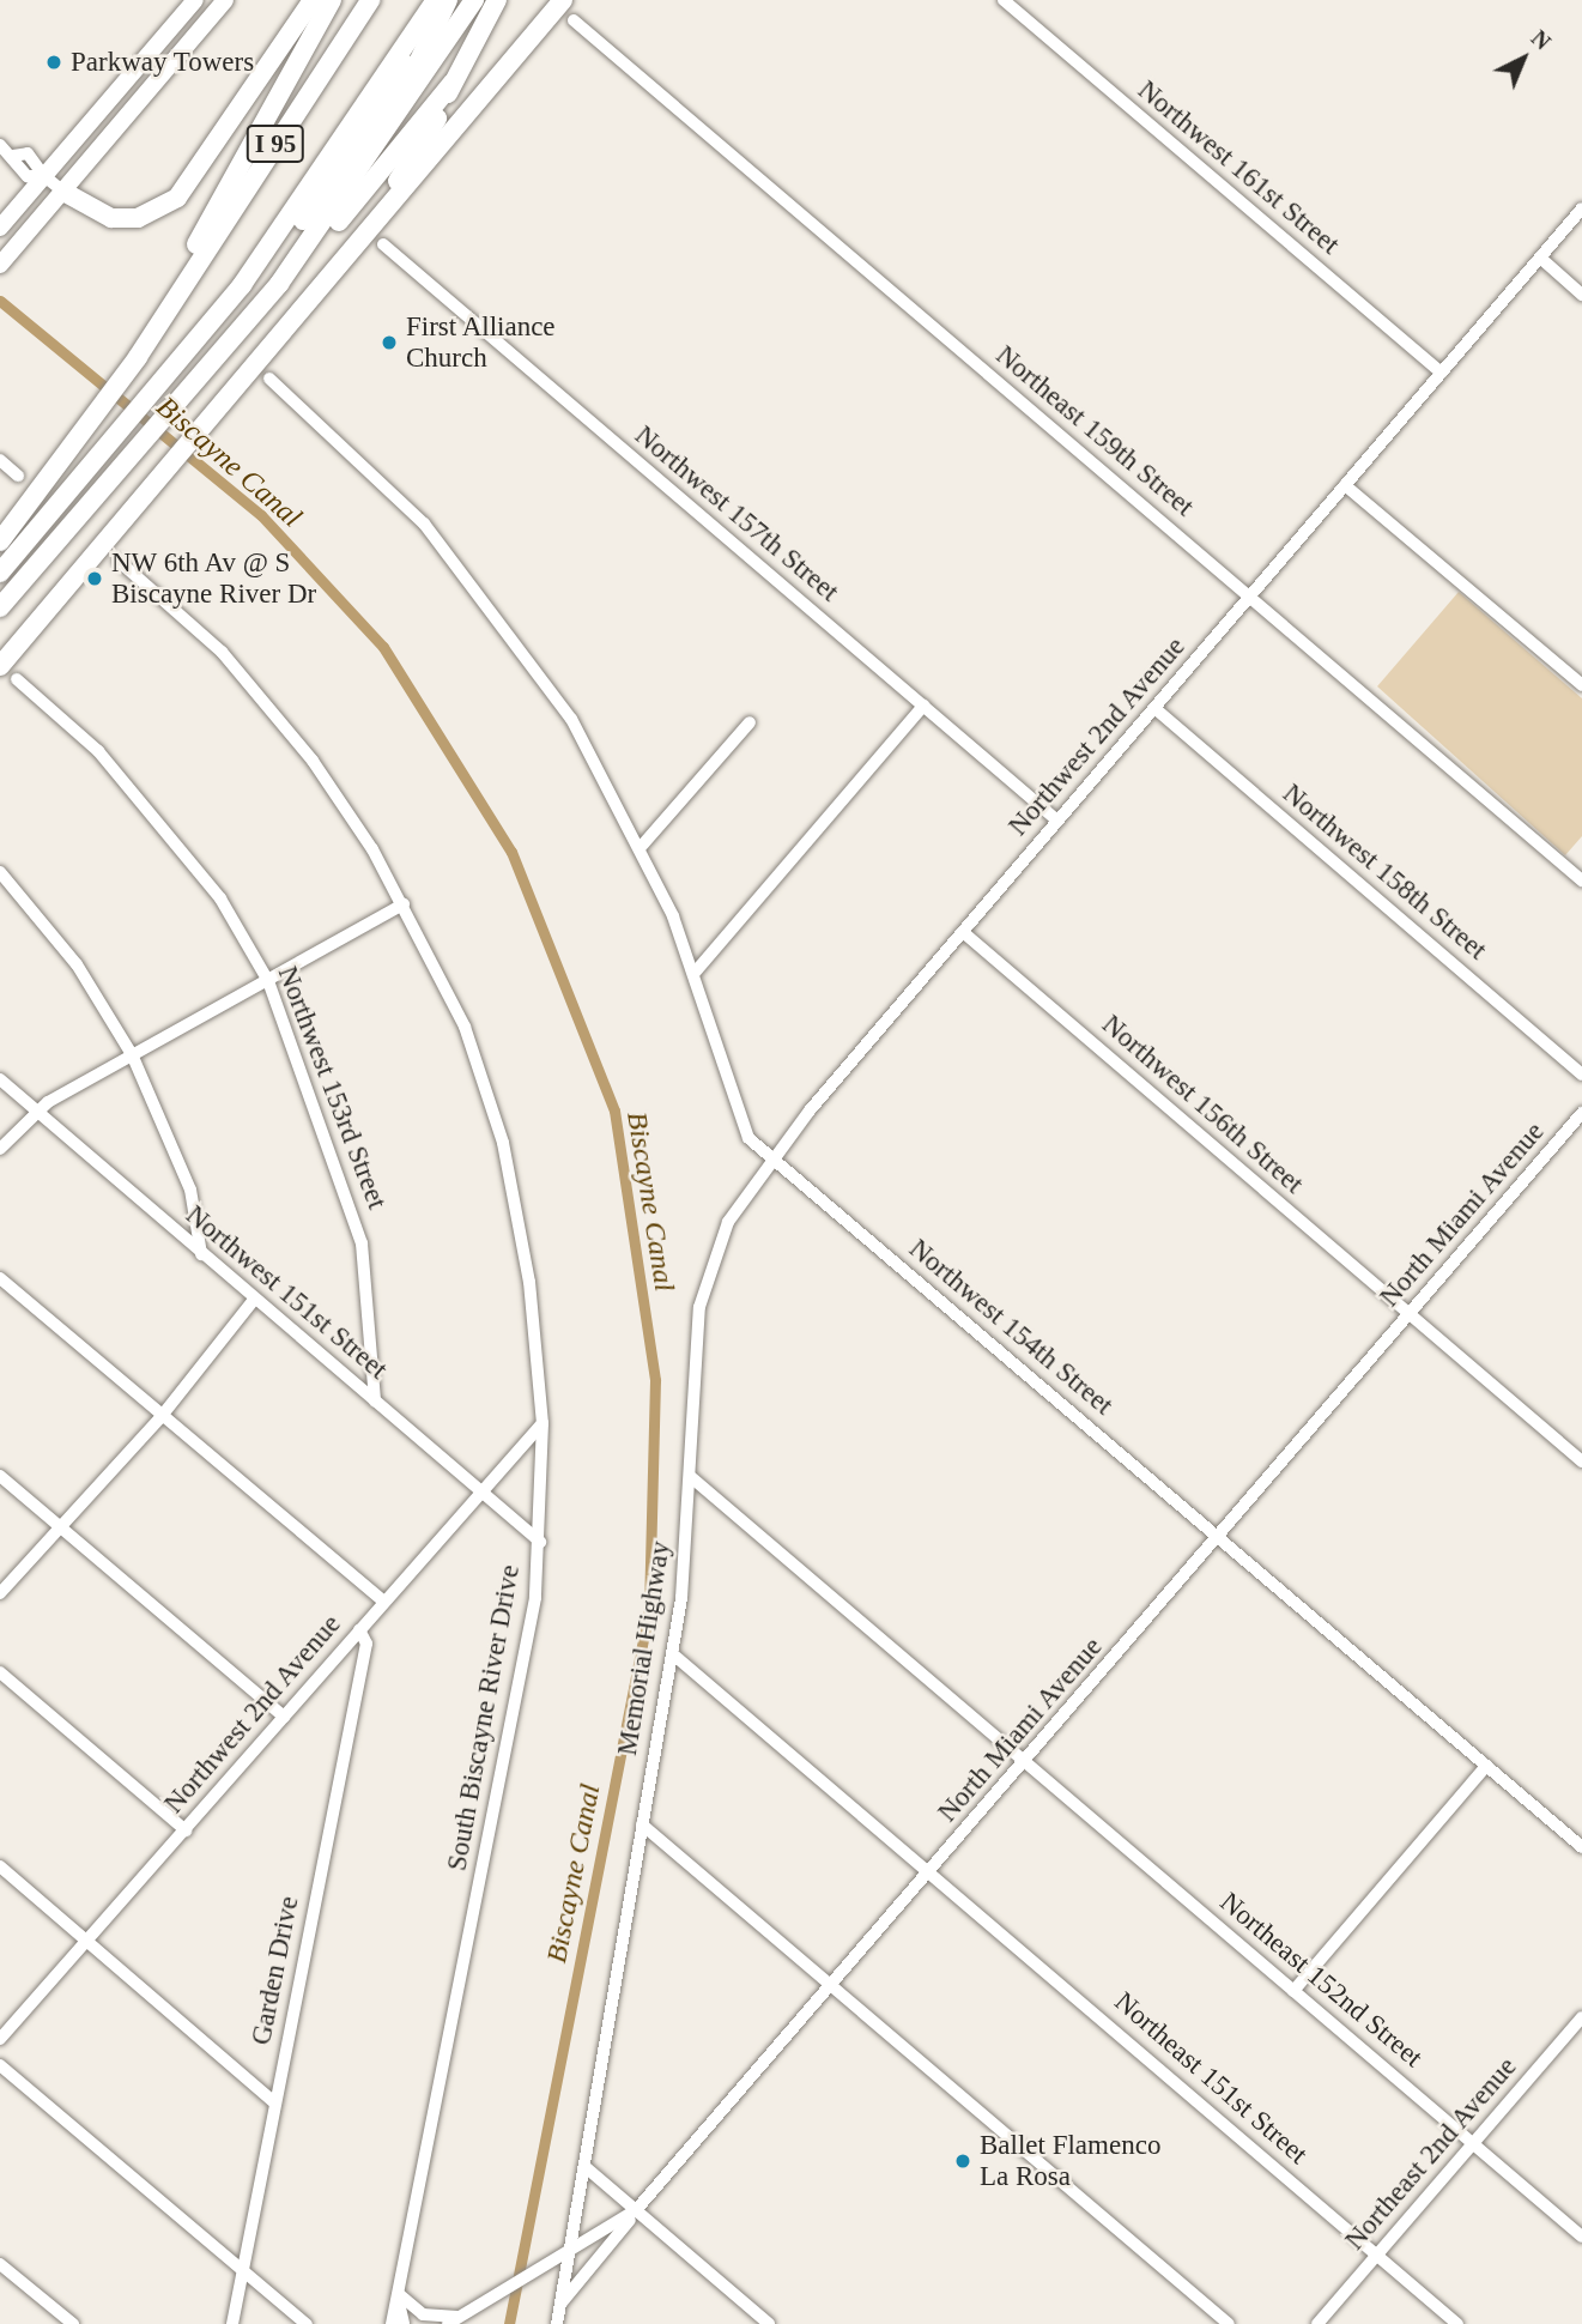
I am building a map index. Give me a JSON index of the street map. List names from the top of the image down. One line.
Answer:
{"streets":{"highway":["I 95"],"street":["Northwest 161st Street","Northeast 159th Street","Northwest 157th Street","Northwest 2nd Avenue","Northwest 158th Street","Northwest 153rd Street","Northwest 156th Street","North Miami Avenue","Northwest 151st Street","Northwest 154th Street","Memorial Highway","South Biscayne River Drive","Garden Drive","Northeast 152nd Street","Northeast 151st Street","Northeast 2nd Avenue"]},"crossings":[["Northwest 161st Street","Northwest 2nd Avenue"],["Northeast 159th Street","Northwest 2nd Avenue"],["Northwest 157th Street","Northwest 2nd Avenue"],["Northwest 2nd Avenue","Northwest 158th Street"],["Northwest 2nd Avenue","Northwest 156th Street"],["Northwest 2nd Avenue","Northwest 151st Street"],["Northwest 2nd Avenue","Northwest 154th Street"],["Northwest 2nd Avenue","Memorial Highway"],["Northwest 2nd Avenue","South Biscayne River Drive"],["Northwest 2nd Avenue","Garden Drive"],["Northwest 153rd Street","Northwest 151st Street"],["Northwest 156th Street","North Miami Avenue"],["North Miami Avenue","Northwest 154th Street"],["North Miami Avenue","Memorial Highway"],["North Miami Avenue","Northeast 152nd Street"],["North Miami Avenue","Northeast 151st Street"],["Northwest 151st Street","South Biscayne River Drive"],["Memorial Highway","Northeast 152nd Street"],["Northeast 152nd Street","Northeast 2nd Avenue"],["Northeast 151st Street","Northeast 2nd Avenue"]],"water":["Biscayne Canal"],"places":["Parkway Towers","First Alliance Church","NW 6th Av @ S Biscayne River Dr","Ballet Flamenco La Rosa"],"north":"top right"}
